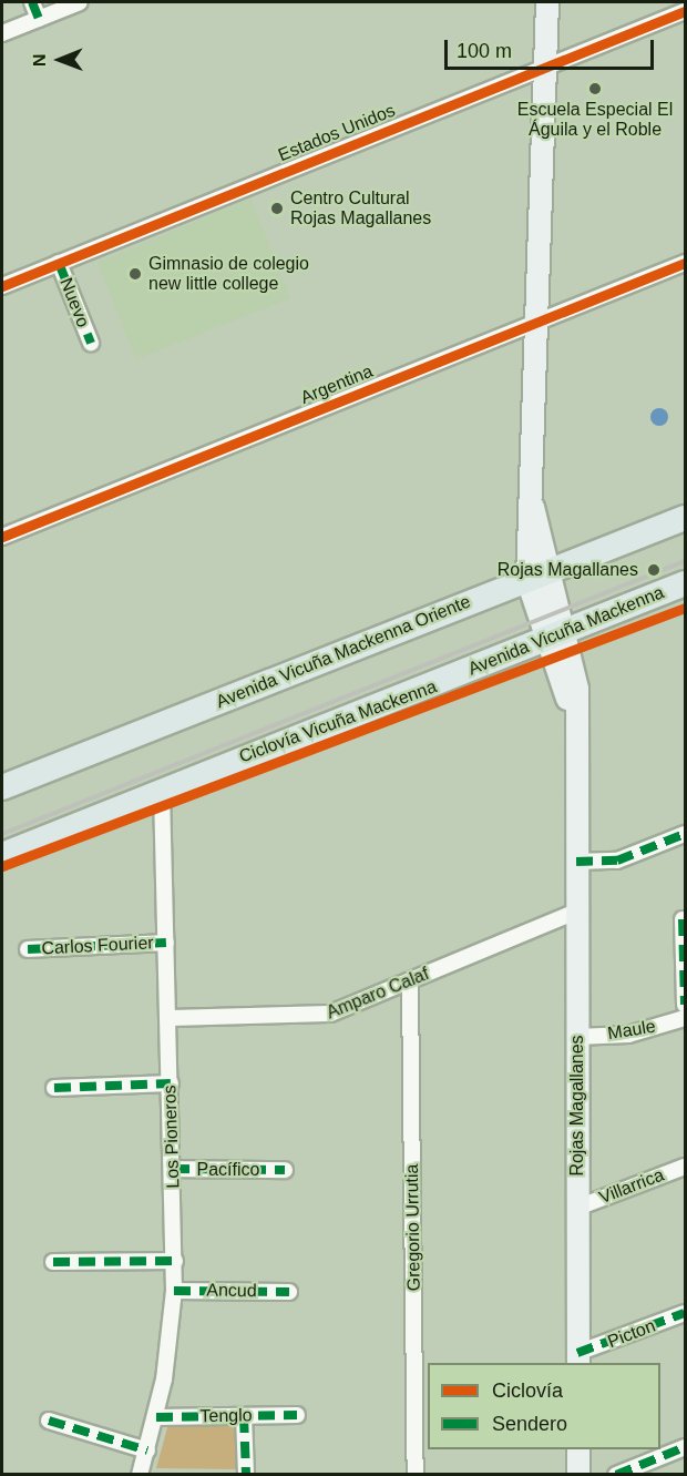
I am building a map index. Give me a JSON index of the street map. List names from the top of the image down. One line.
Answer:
{"streets":{"main road":["Avenida Vicuña Mackenna","Avenida Vicuña Mackenna Oriente","Rojas Magallanes"],"street":["Estados Unidos","Nuevo","Argentina","Carlos Fourier","Amparo Calaf","Maule","Los Pioneros","Pacífico","Villarrica","Gregorio Urrutia","Ancud","Picton","Tenglo"],"cycle path":["Ciclovía Vicuña Mackenna"]},"crossings":[["Estados Unidos","Nuevo"],["Estados Unidos","Rojas Magallanes"],["Argentina","Rojas Magallanes"],["Avenida Vicuña Mackenna","Rojas Magallanes"],["Avenida Vicuña Mackenna","Los Pioneros"],["Avenida Vicuña Mackenna Oriente","Rojas Magallanes"],["Carlos Fourier","Los Pioneros"],["Amparo Calaf","Rojas Magallanes"],["Amparo Calaf","Los Pioneros"],["Amparo Calaf","Gregorio Urrutia"],["Maule","Rojas Magallanes"],["Rojas Magallanes","Villarrica"],["Rojas Magallanes","Picton"],["Los Pioneros","Pacífico"],["Los Pioneros","Ancud"],["Los Pioneros","Tenglo"]],"places":["Escuela Especial El Águila y el Roble","Centro Cultural Rojas Magallanes","Gimnasio de colegio new little college","Rojas Magallanes"],"legend":["Ciclovía","Sendero"],"scale_bar":"100 m","north":"left"}
